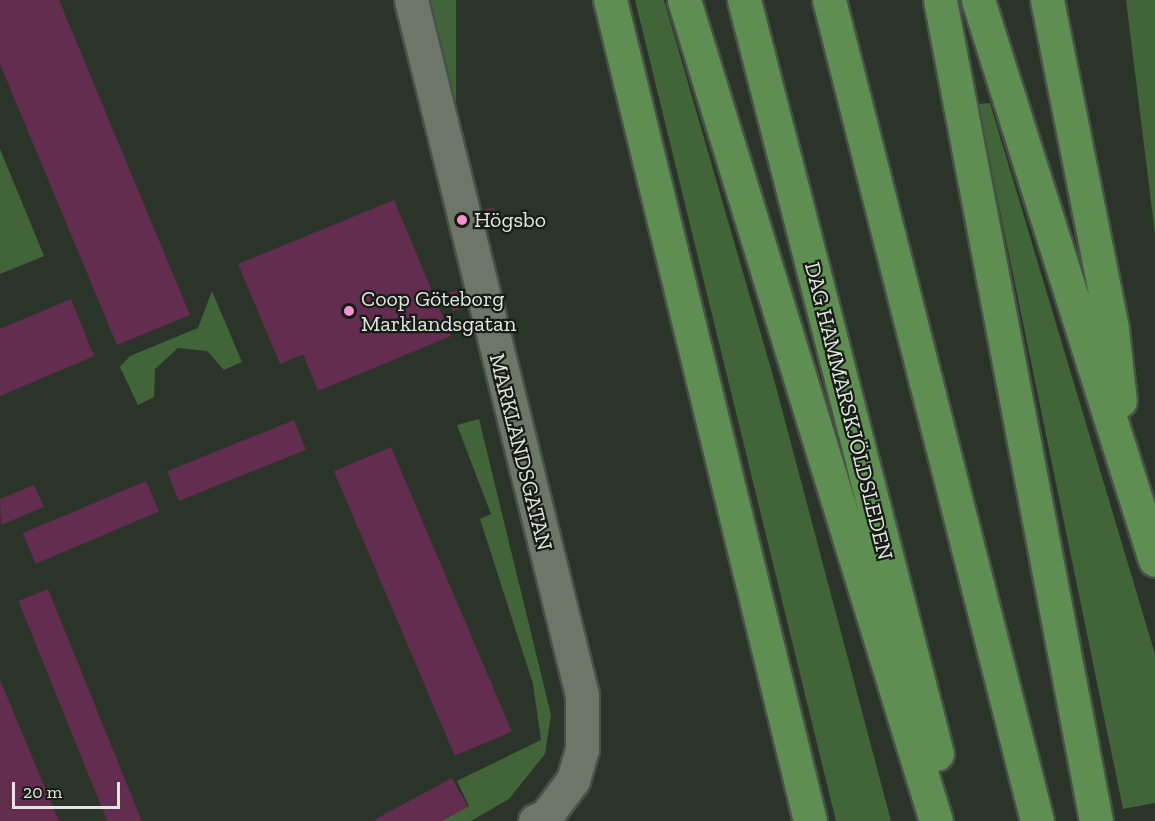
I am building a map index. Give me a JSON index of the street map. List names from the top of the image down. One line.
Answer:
{"streets":{"main road":["DAG HAMMARSKJÖLDSLEDEN"],"street":["MARKLANDSGATAN"]},"places":["Högsbo","Coop Göteborg Marklandsgatan"],"scale_bar":"20 m"}
